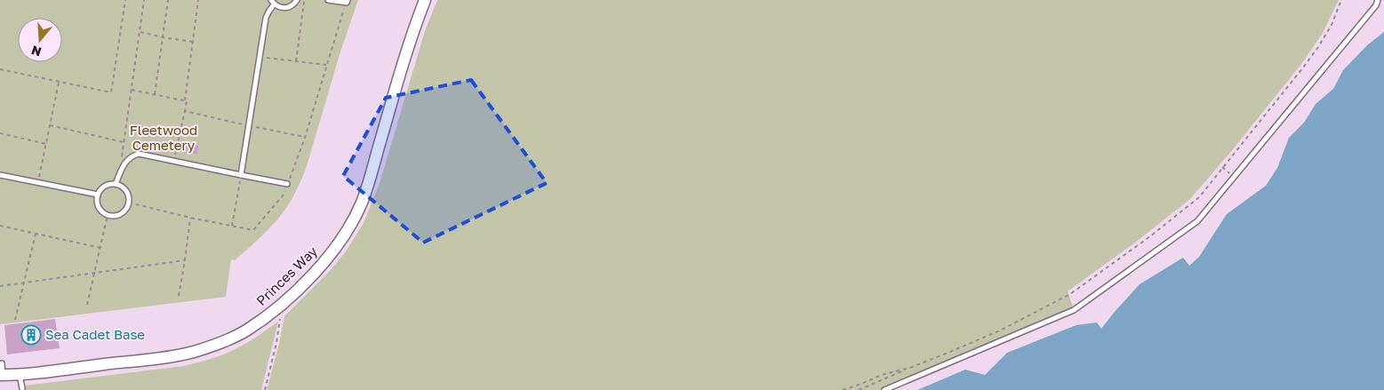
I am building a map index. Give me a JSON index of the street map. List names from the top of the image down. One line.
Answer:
{"streets":{"street":["Princes Way"]},"parks":["Fleetwood Cemetery"],"places":{"building":["Sea Cadet Base"]},"north":"bottom"}
